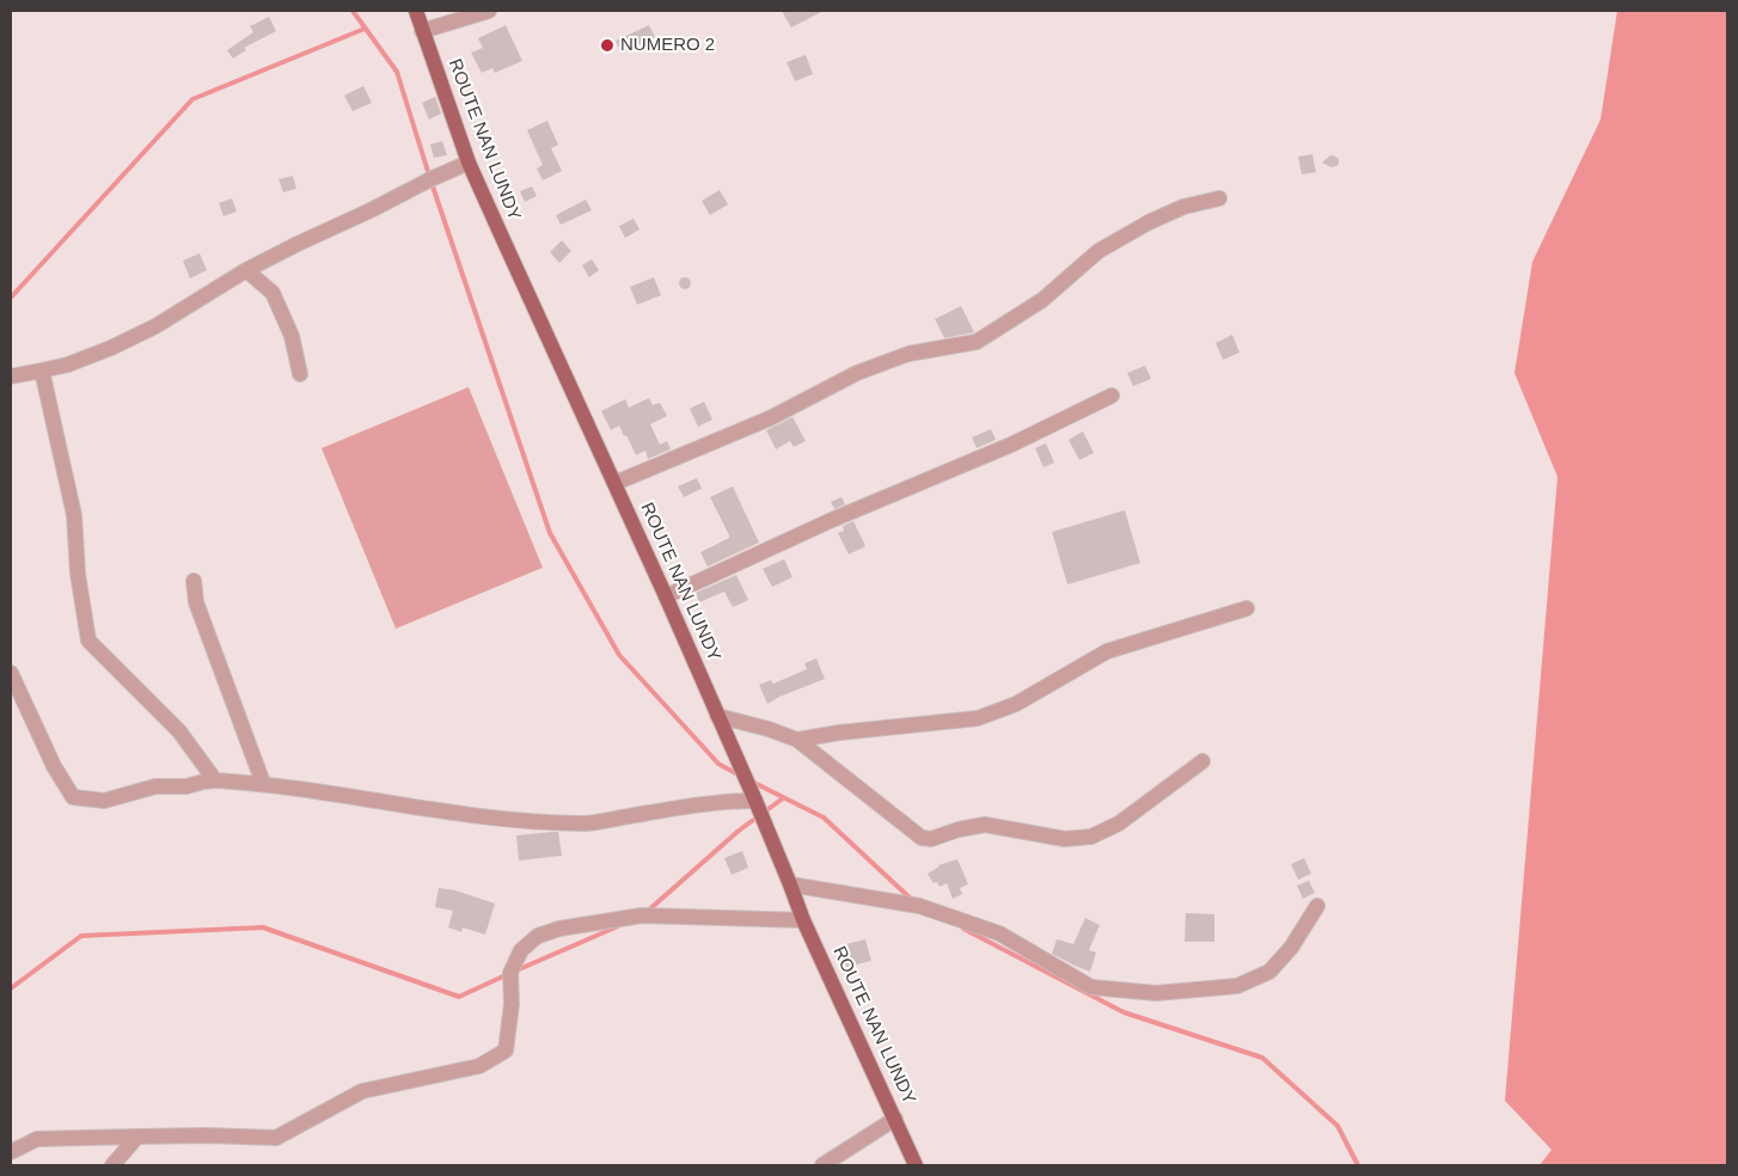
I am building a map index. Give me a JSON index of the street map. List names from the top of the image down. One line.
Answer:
{"streets":{"main road":["ROUTE NAN LUNDY"]},"places":["NUMERO 2"]}
